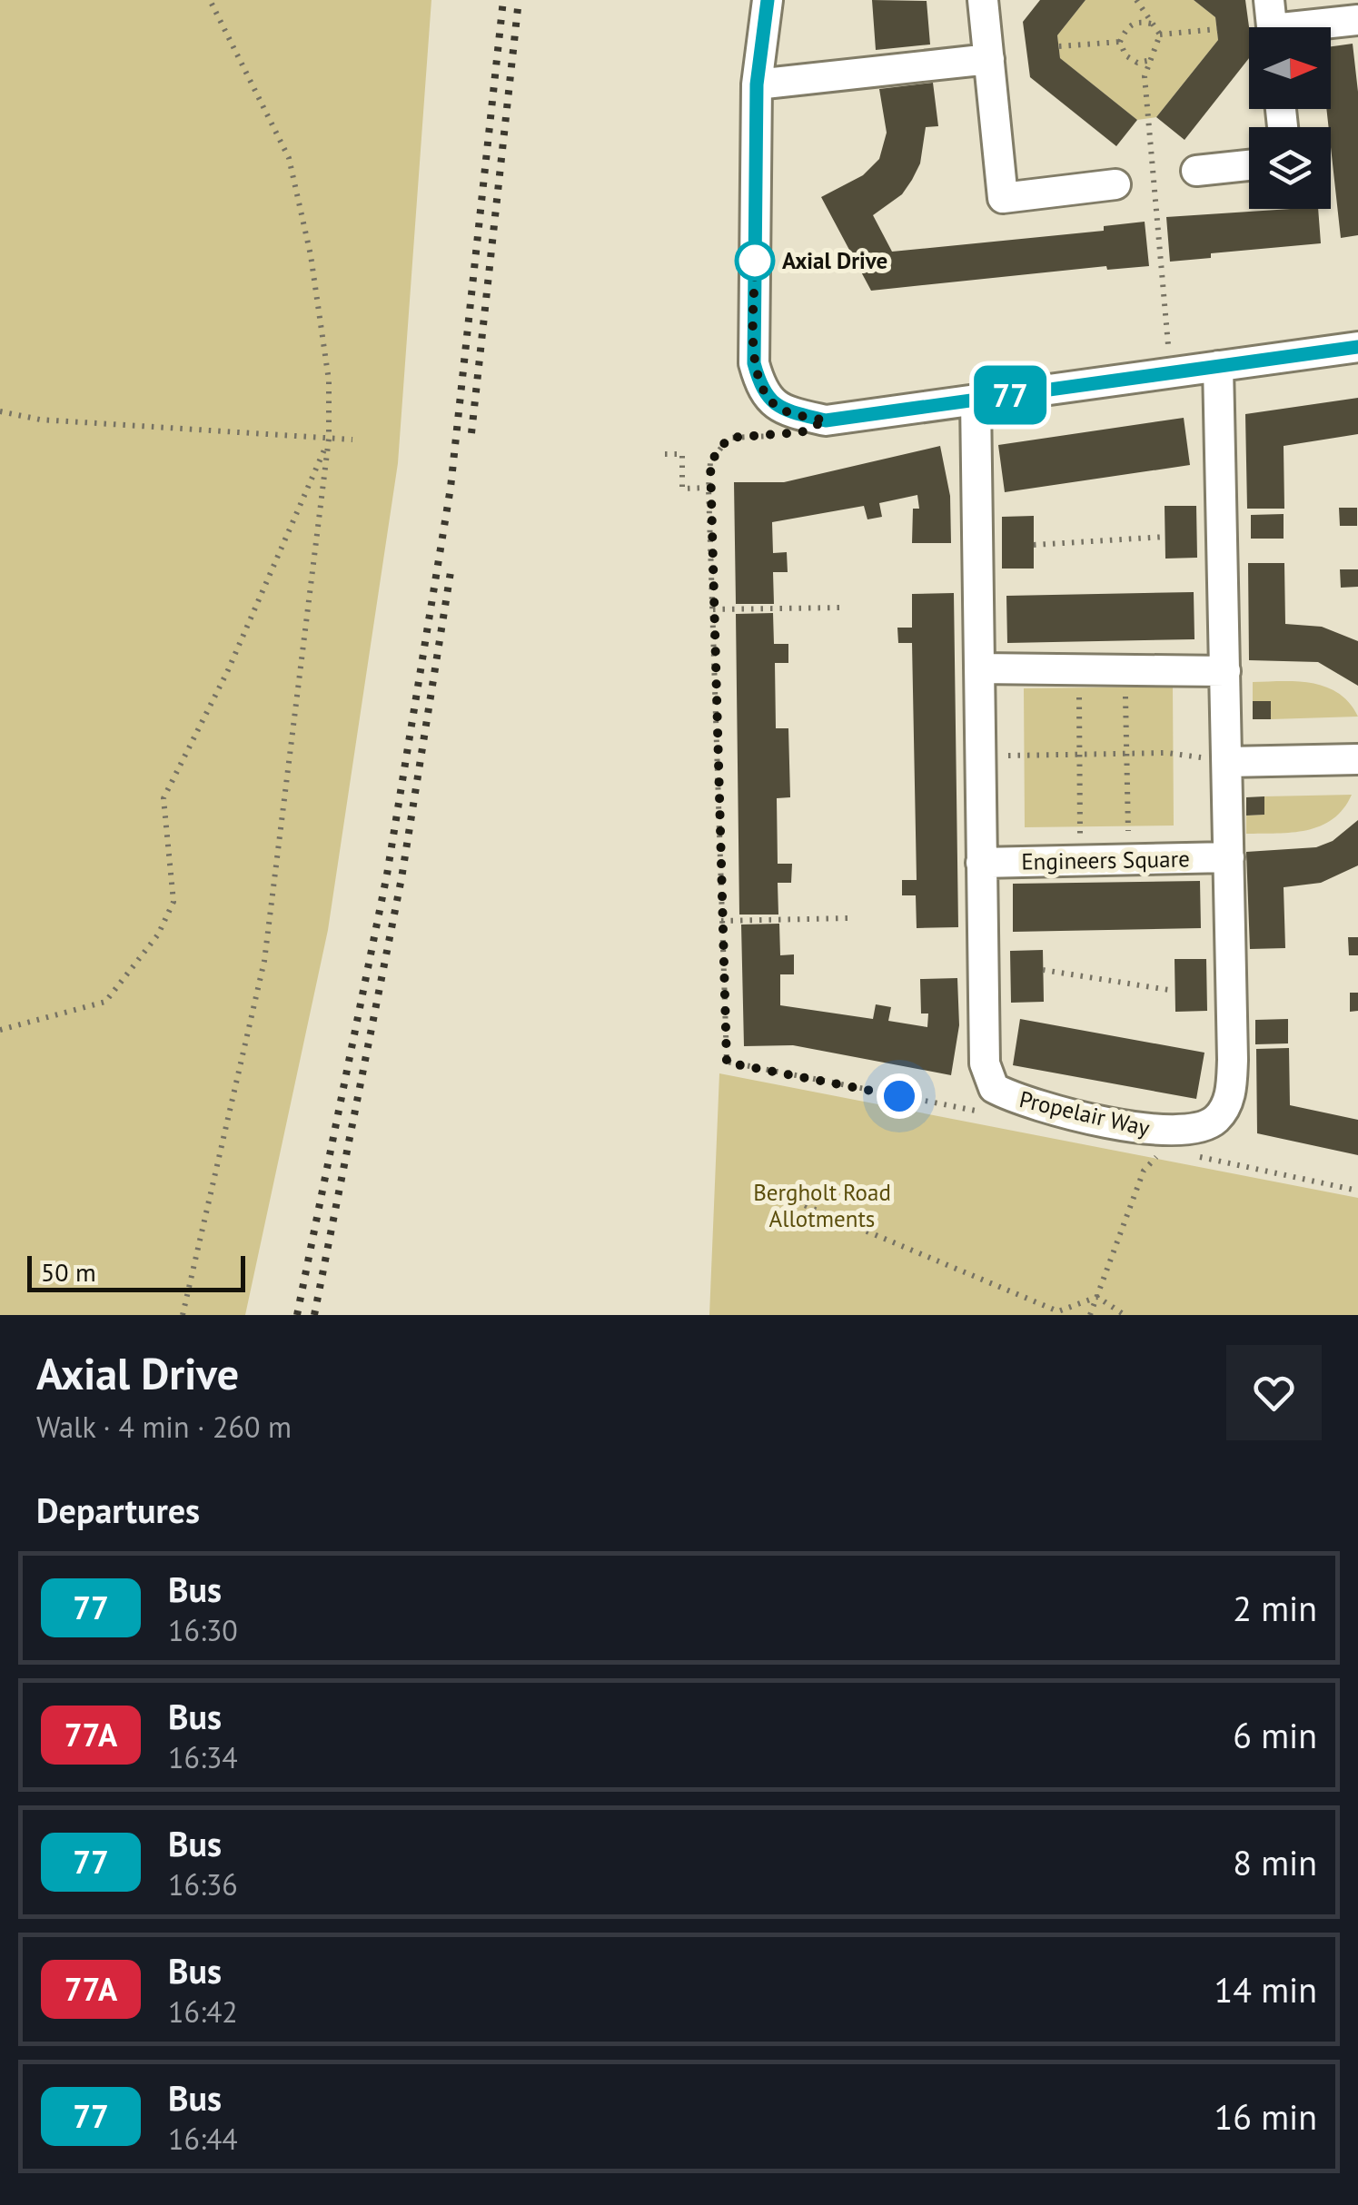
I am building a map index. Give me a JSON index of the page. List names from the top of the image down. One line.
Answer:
{"streets":{"street":["Engineers Square","Propelair Way"]},"crossings":[["Engineers Square","Propelair Way"]],"parks":["Bergholt Road Allotments"],"places":["Axial Drive"],"lines":["bus line 77"],"scale_bar":"50 m","north":"right","page":{"on_map":"77","scale":"50 m","heading":[["Axial Drive","Walk · 4 min · 260 m"],"Departures"],"list":[{"mark":"77","name":"Bus","note":"16:30","value":"2 min"},{"mark":"77A","name":"Bus","note":"16:34","value":"6 min"},{"mark":"77","name":"Bus","note":"16:36","value":"8 min"},{"mark":"77A","name":"Bus","note":"16:42","value":"14 min"},{"mark":"77","name":"Bus","note":"16:44","value":"16 min"}]}}
